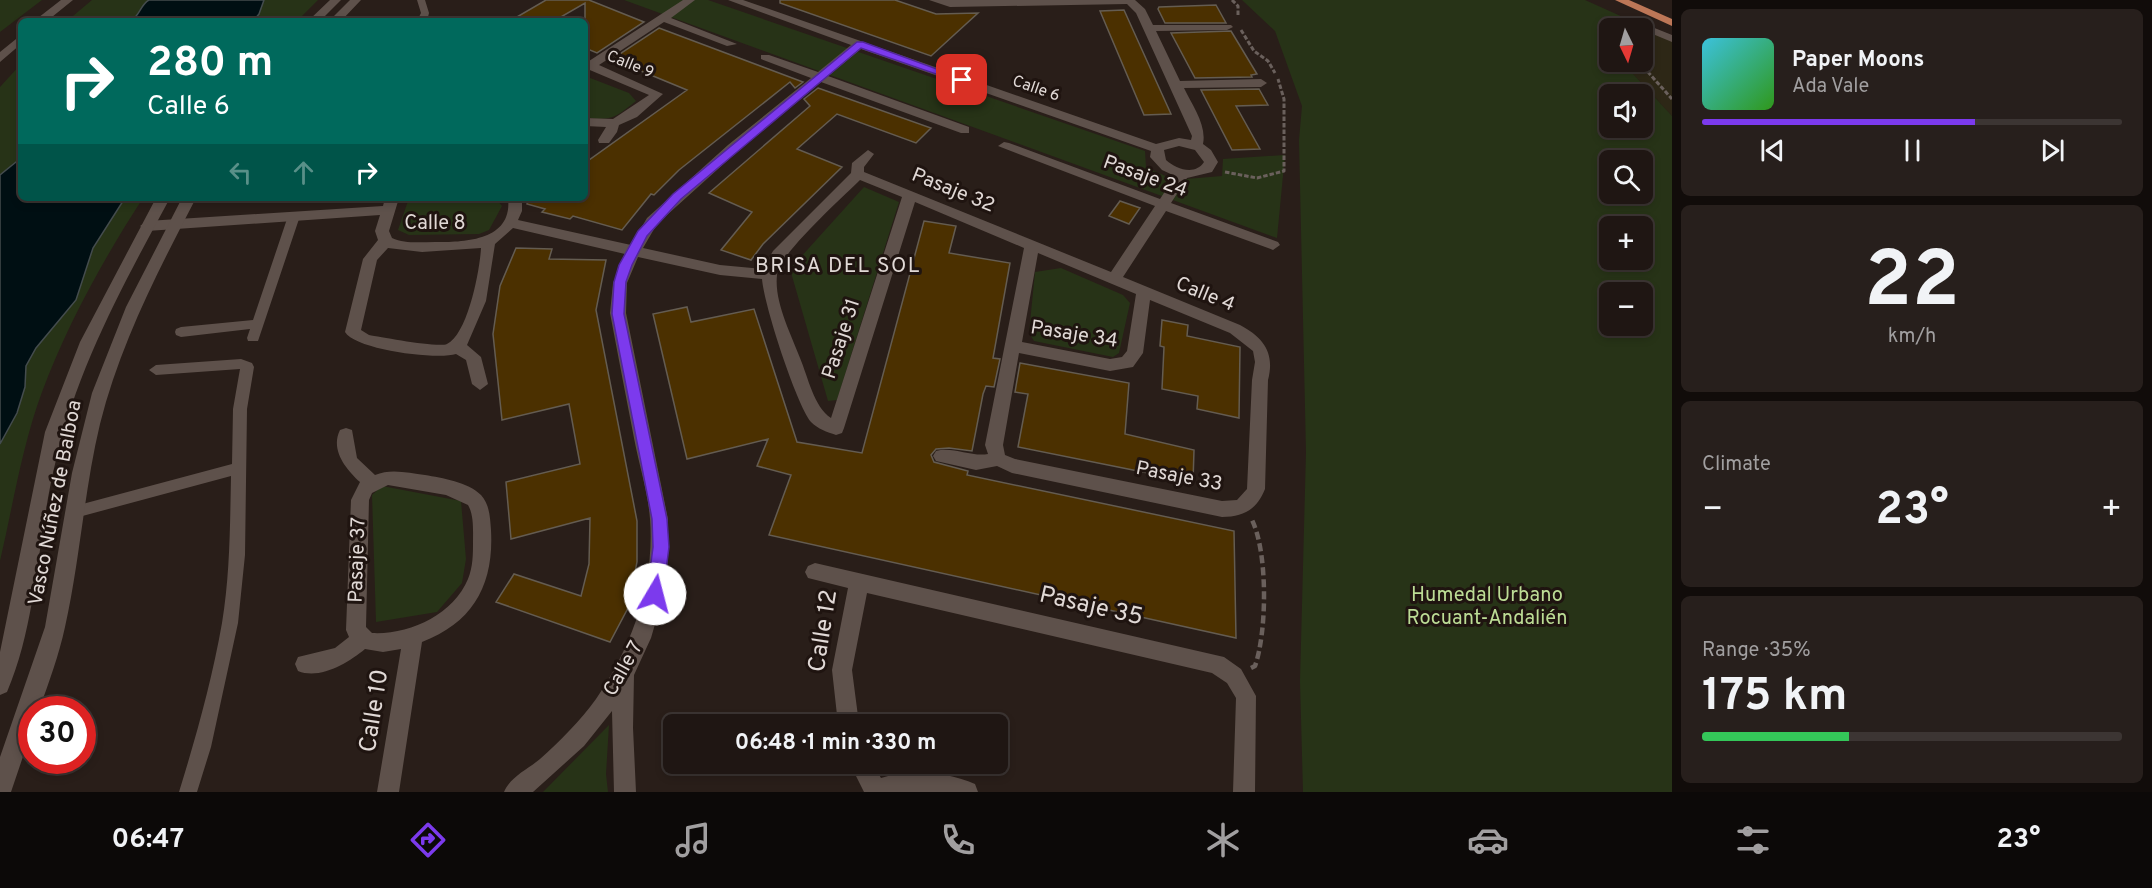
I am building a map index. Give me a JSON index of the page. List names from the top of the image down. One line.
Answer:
{"streets":{"street":["Calle 9","Calle 6","Pasaje 24","Pasaje 32","Calle 8","Calle 4","Pasaje 34","Pasaje 31","Pasaje 33","Vasco Núñez de Balboa","Pasaje 37","Pasaje 35","Calle 12","Calle 7","Calle 10"]},"crossings":[["Calle 6","Calle 7"],["Pasaje 32","Calle 4"],["Pasaje 32","Pasaje 31"],["Calle 8","Vasco Núñez de Balboa"],["Calle 4","Pasaje 34"],["Calle 4","Pasaje 33"],["Pasaje 37","Calle 10"],["Pasaje 35","Calle 12"]],"districts":["BRISA DEL SOL"],"parks":["Humedal Urbano Rocuant-Andalién"],"north":"bottom","page":{"map_buttons":["+","−"],"turn":["280 m","Calle 6"],"song":["Paper Moons","Ada Vale"],"tile":[["22","km/h"],"Climate",["Range · 35%","175 km"]],"heat":["−","23°","+"],"limit":"30","trip":"06:48 · 1 min · 330 m","tabs":["06:47","23°"]}}
